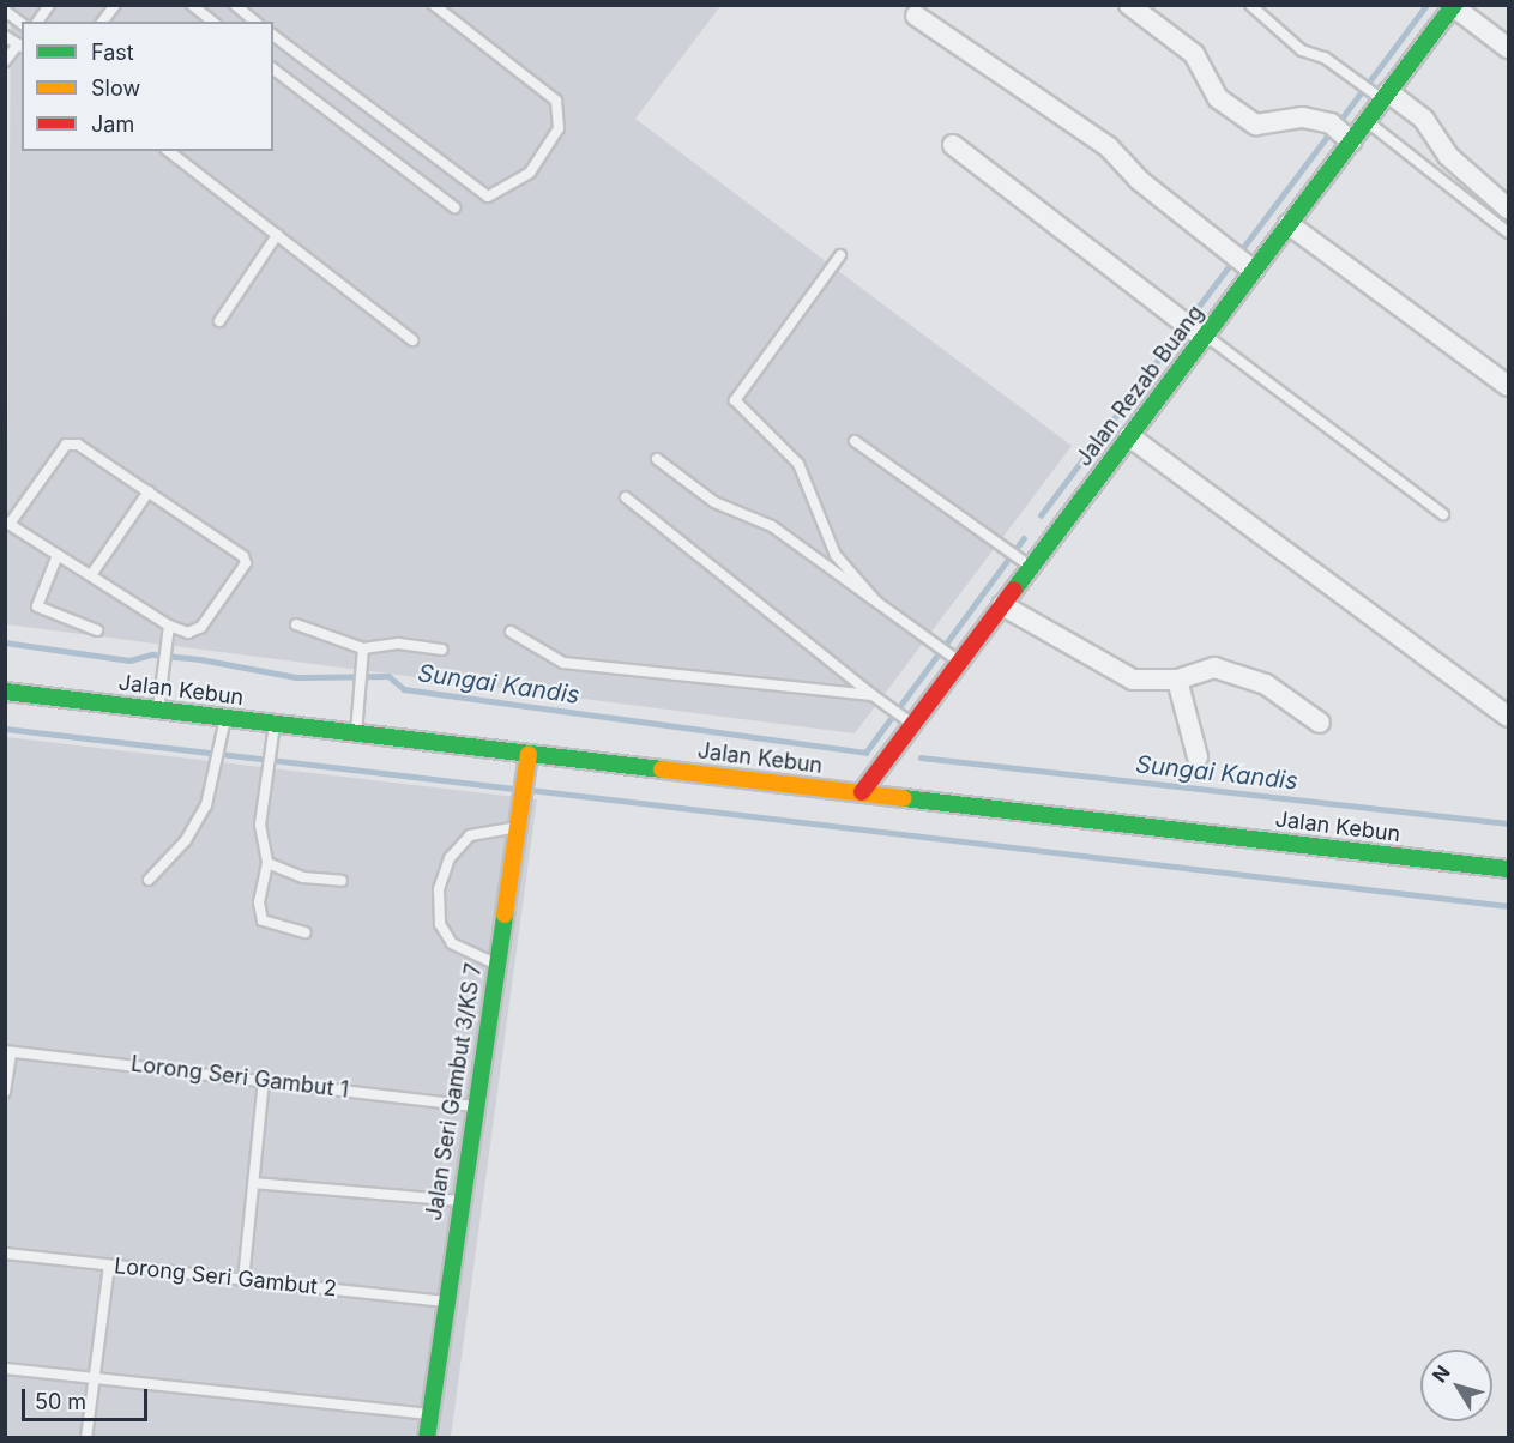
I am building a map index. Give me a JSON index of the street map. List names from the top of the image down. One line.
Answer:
{"streets":{"street":["Jalan Rezab Buang","Jalan Kebun","Jalan Seri Gambut 3/KS 7"],"lane":["Lorong Seri Gambut 1","Lorong Seri Gambut 2"]},"crossings":[["Jalan Rezab Buang","Jalan Kebun"],["Jalan Kebun","Jalan Seri Gambut 3/KS 7"],["Lorong Seri Gambut 1","Jalan Seri Gambut 3/KS 7"],["Jalan Seri Gambut 3/KS 7","Lorong Seri Gambut 2"]],"water":["Sungai Kandis"],"legend":["Fast","Slow","Jam"],"scale_bar":"50 m","north":"top left"}
